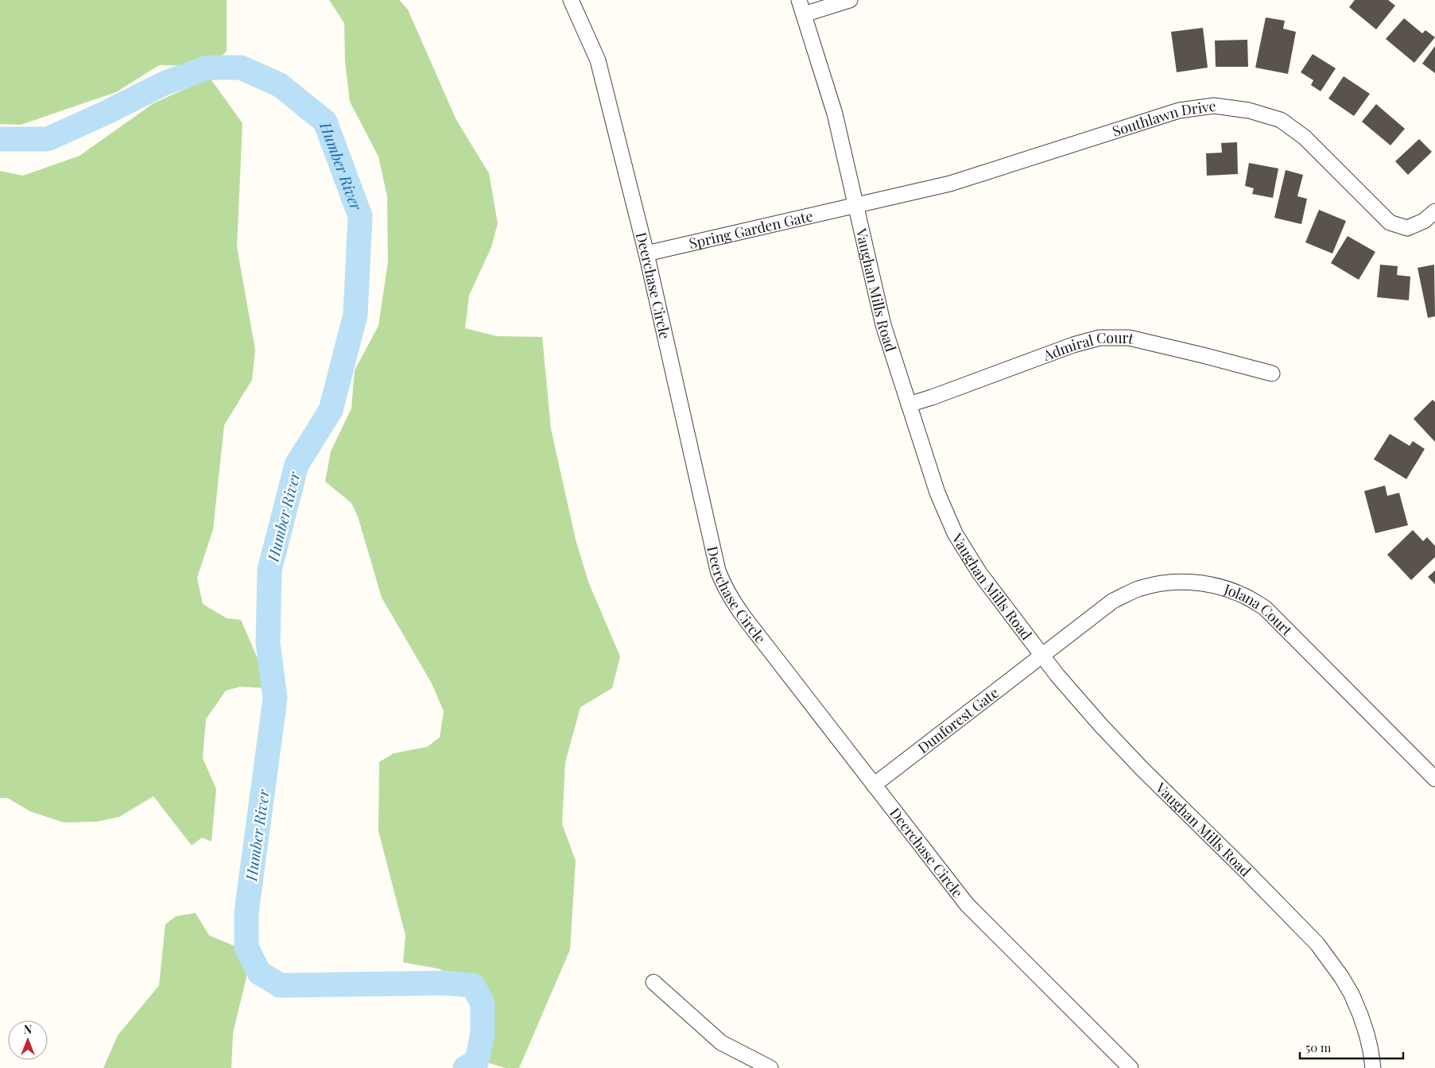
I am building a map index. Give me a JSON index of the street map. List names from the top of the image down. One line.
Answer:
{"streets":{"street":["Southlawn Drive","Spring Garden Gate","Deerchase Circle","Vaughan Mills Road","Admiral Court","Jolana Court","Dunforest Gate"]},"crossings":[["Southlawn Drive","Spring Garden Gate"],["Southlawn Drive","Vaughan Mills Road"],["Spring Garden Gate","Deerchase Circle"],["Spring Garden Gate","Vaughan Mills Road"],["Deerchase Circle","Dunforest Gate"],["Vaughan Mills Road","Admiral Court"],["Vaughan Mills Road","Jolana Court"],["Vaughan Mills Road","Dunforest Gate"],["Jolana Court","Dunforest Gate"]],"water":["Humber River"],"scale_bar":"50 m","north":"top"}
